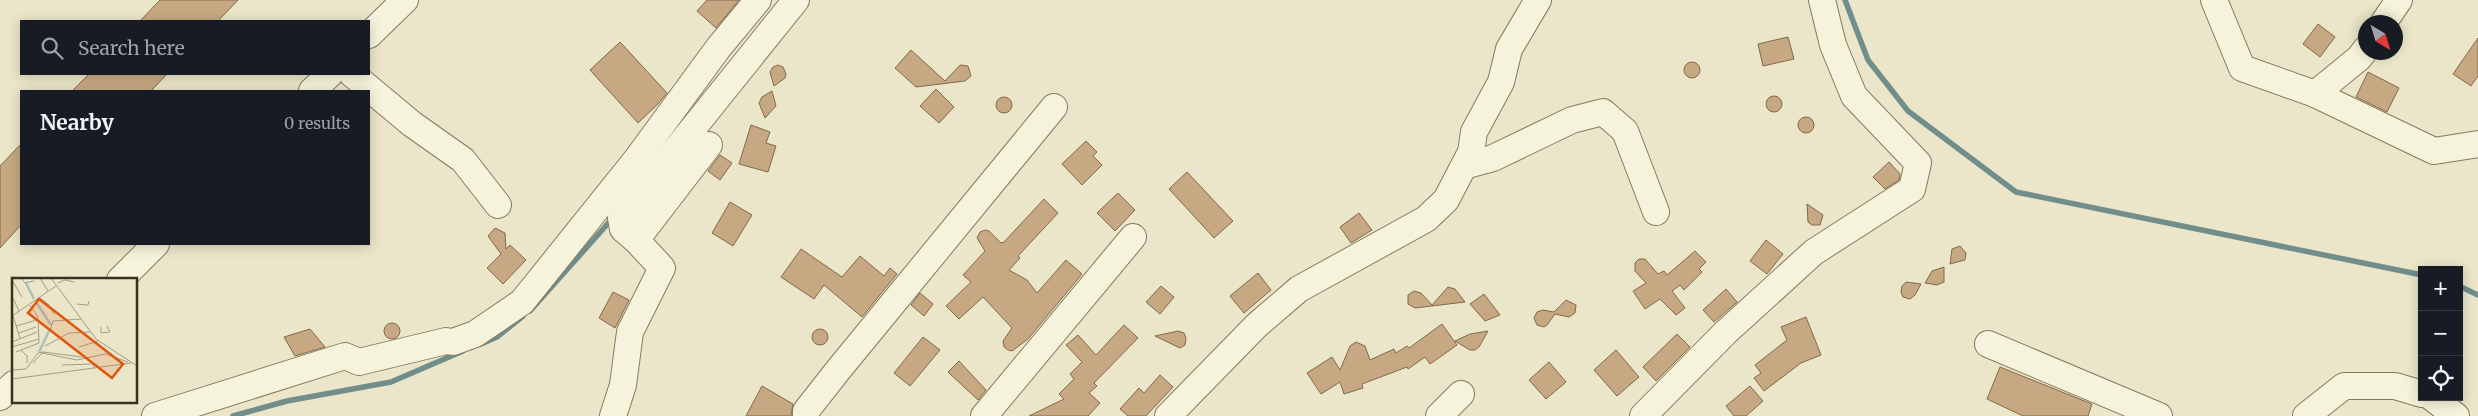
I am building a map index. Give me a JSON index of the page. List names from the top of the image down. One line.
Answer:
{"north":"bottom right","page":{"search":"Search here","heading":["Nearby","0 results"],"map_buttons":["+","−"]}}
